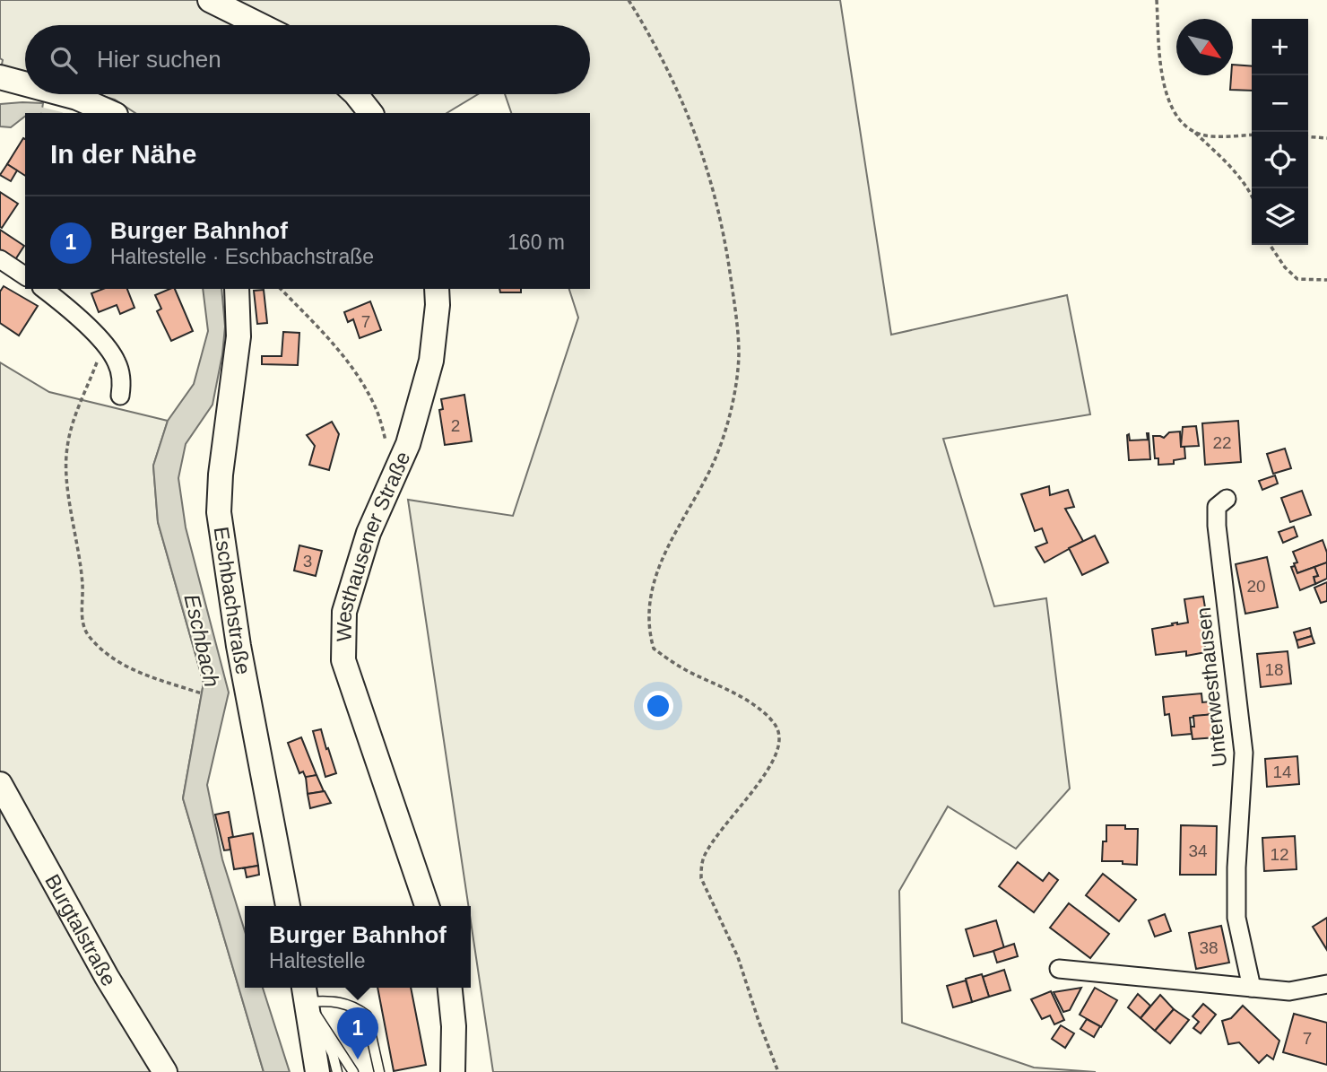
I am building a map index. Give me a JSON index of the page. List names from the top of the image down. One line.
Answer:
{"streets":{"main road":["Westhausener Straße","Eschbachstraße","Burgtalstraße"],"street":["Unterwesthausen"]},"water":["Eschbach"],"house_numbers":["7","2","22","3","20","18","14","34","12","38","7"],"north":"bottom right","page":{"map_buttons":["+","−"],"search":"Hier suchen","heading":"In der Nähe","list":[{"mark":"1","name":"Burger Bahnhof","note":"Haltestelle · Eschbachstraße","value":"160 m"}],"popup":["Burger Bahnhof","Haltestelle"],"pins":"1"}}
